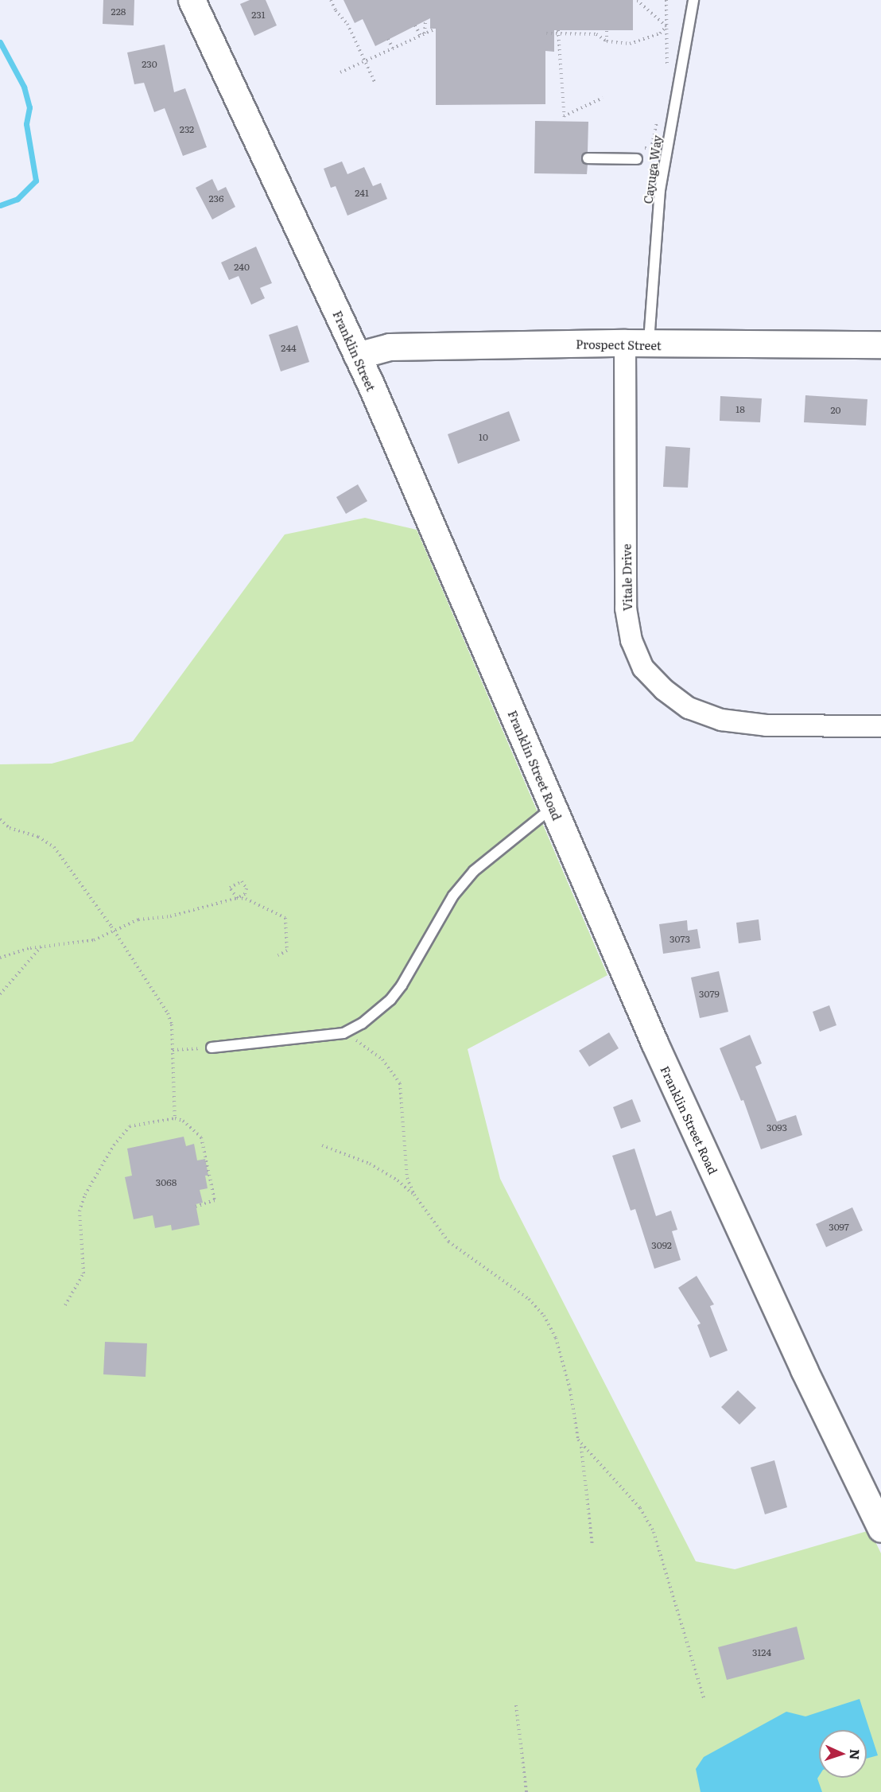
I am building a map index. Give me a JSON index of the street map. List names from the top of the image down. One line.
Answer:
{"streets":{"street":["Prospect Street","Franklin Street","Vitale Drive","Franklin Street Road"],"lane":["Cayuga Way"]},"crossings":[["Cayuga Way","Prospect Street"],["Cayuga Way","Vitale Drive"],["Prospect Street","Franklin Street"],["Prospect Street","Vitale Drive"],["Franklin Street","Franklin Street Road"]],"house_numbers":["228","231","230","232","241","236","240","244","18","20","10","3073","3079","3093","3068","3097","3092","3124"],"north":"right"}
